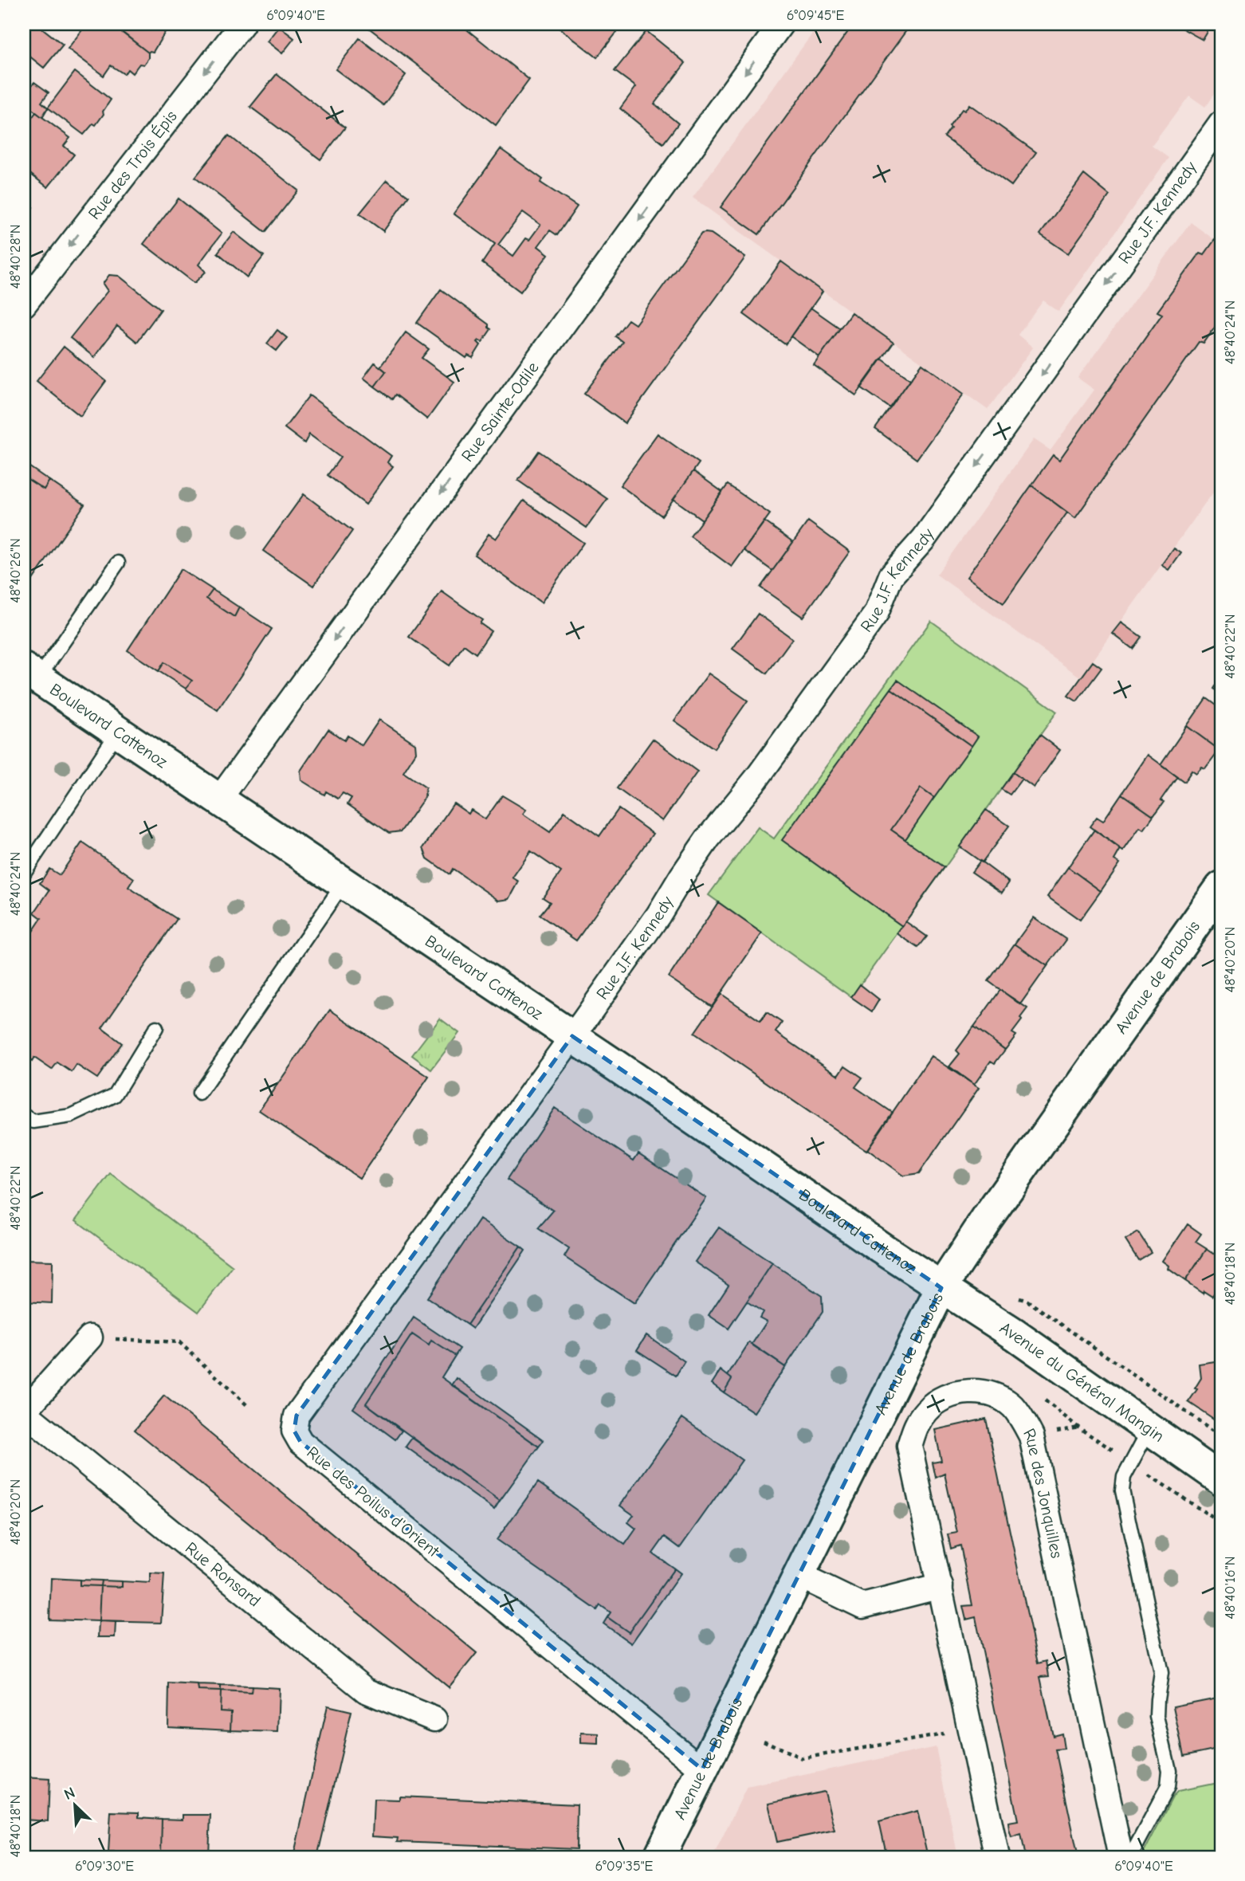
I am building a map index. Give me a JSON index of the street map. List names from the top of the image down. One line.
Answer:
{"streets":{"street":["Rue des Trois Épis","Rue J.F. Kennedy","Rue Sainte-Odile","Boulevard Cattenoz","Avenue de Brabois","Avenue du Général Mangin","Rue des Jonquilles","Rue des Poilus d'Orient","Rue Ronsard"]},"crossings":[["Rue J.F. Kennedy","Boulevard Cattenoz"],["Rue J.F. Kennedy","Rue des Poilus d'Orient"],["Rue Sainte-Odile","Boulevard Cattenoz"],["Boulevard Cattenoz","Avenue de Brabois"],["Boulevard Cattenoz","Avenue du Général Mangin"],["Boulevard Cattenoz","Rue des Poilus d'Orient"],["Avenue de Brabois","Avenue du Général Mangin"],["Avenue de Brabois","Rue des Poilus d'Orient"]],"one_way":["Rue des Trois Épis","Rue J.F. Kennedy","Rue Sainte-Odile"],"north":"top left","coordinates":["6°09'40\"E","6°09'45\"E","48°40'28\"N","48°40'24\"N","48°40'26\"N","48°40'22\"N","48°40'20\"N","48°40'18\"N","48°40'16\"N","6°09'30\"E","6°09'35\"E"]}
